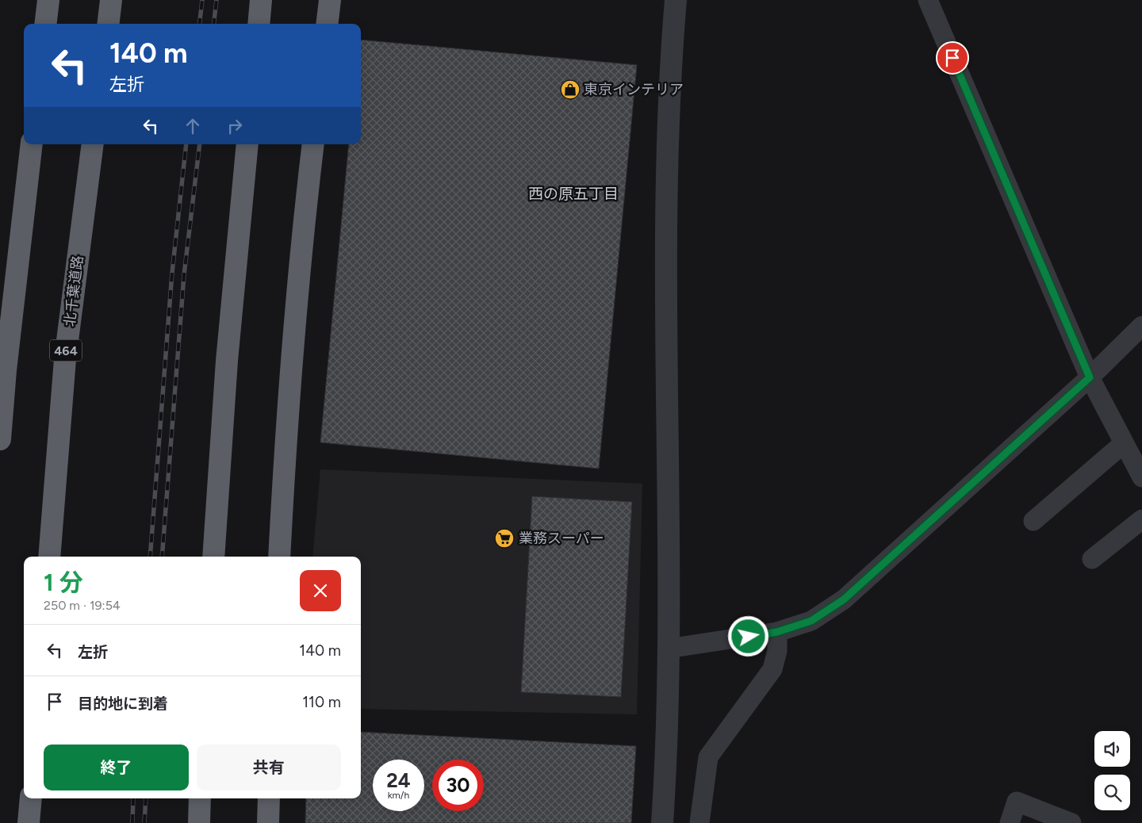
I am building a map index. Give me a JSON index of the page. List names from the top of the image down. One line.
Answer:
{"streets":{"highway":["北千葉道路","464"]},"districts":["西の原五丁目"],"places":{"shop":["東京インテリア"],"supermarket":["業務スーパー"]},"page":{"turn":["140 m","左折"],"heading":["1 分","250 m · 19:54"],"list":[{"name":"左折","value":"140 m"},{"name":"目的地に到着","value":"110 m"}],"buttons":["終了","共有"],"speed":"24 km/h","limit":"30"}}
